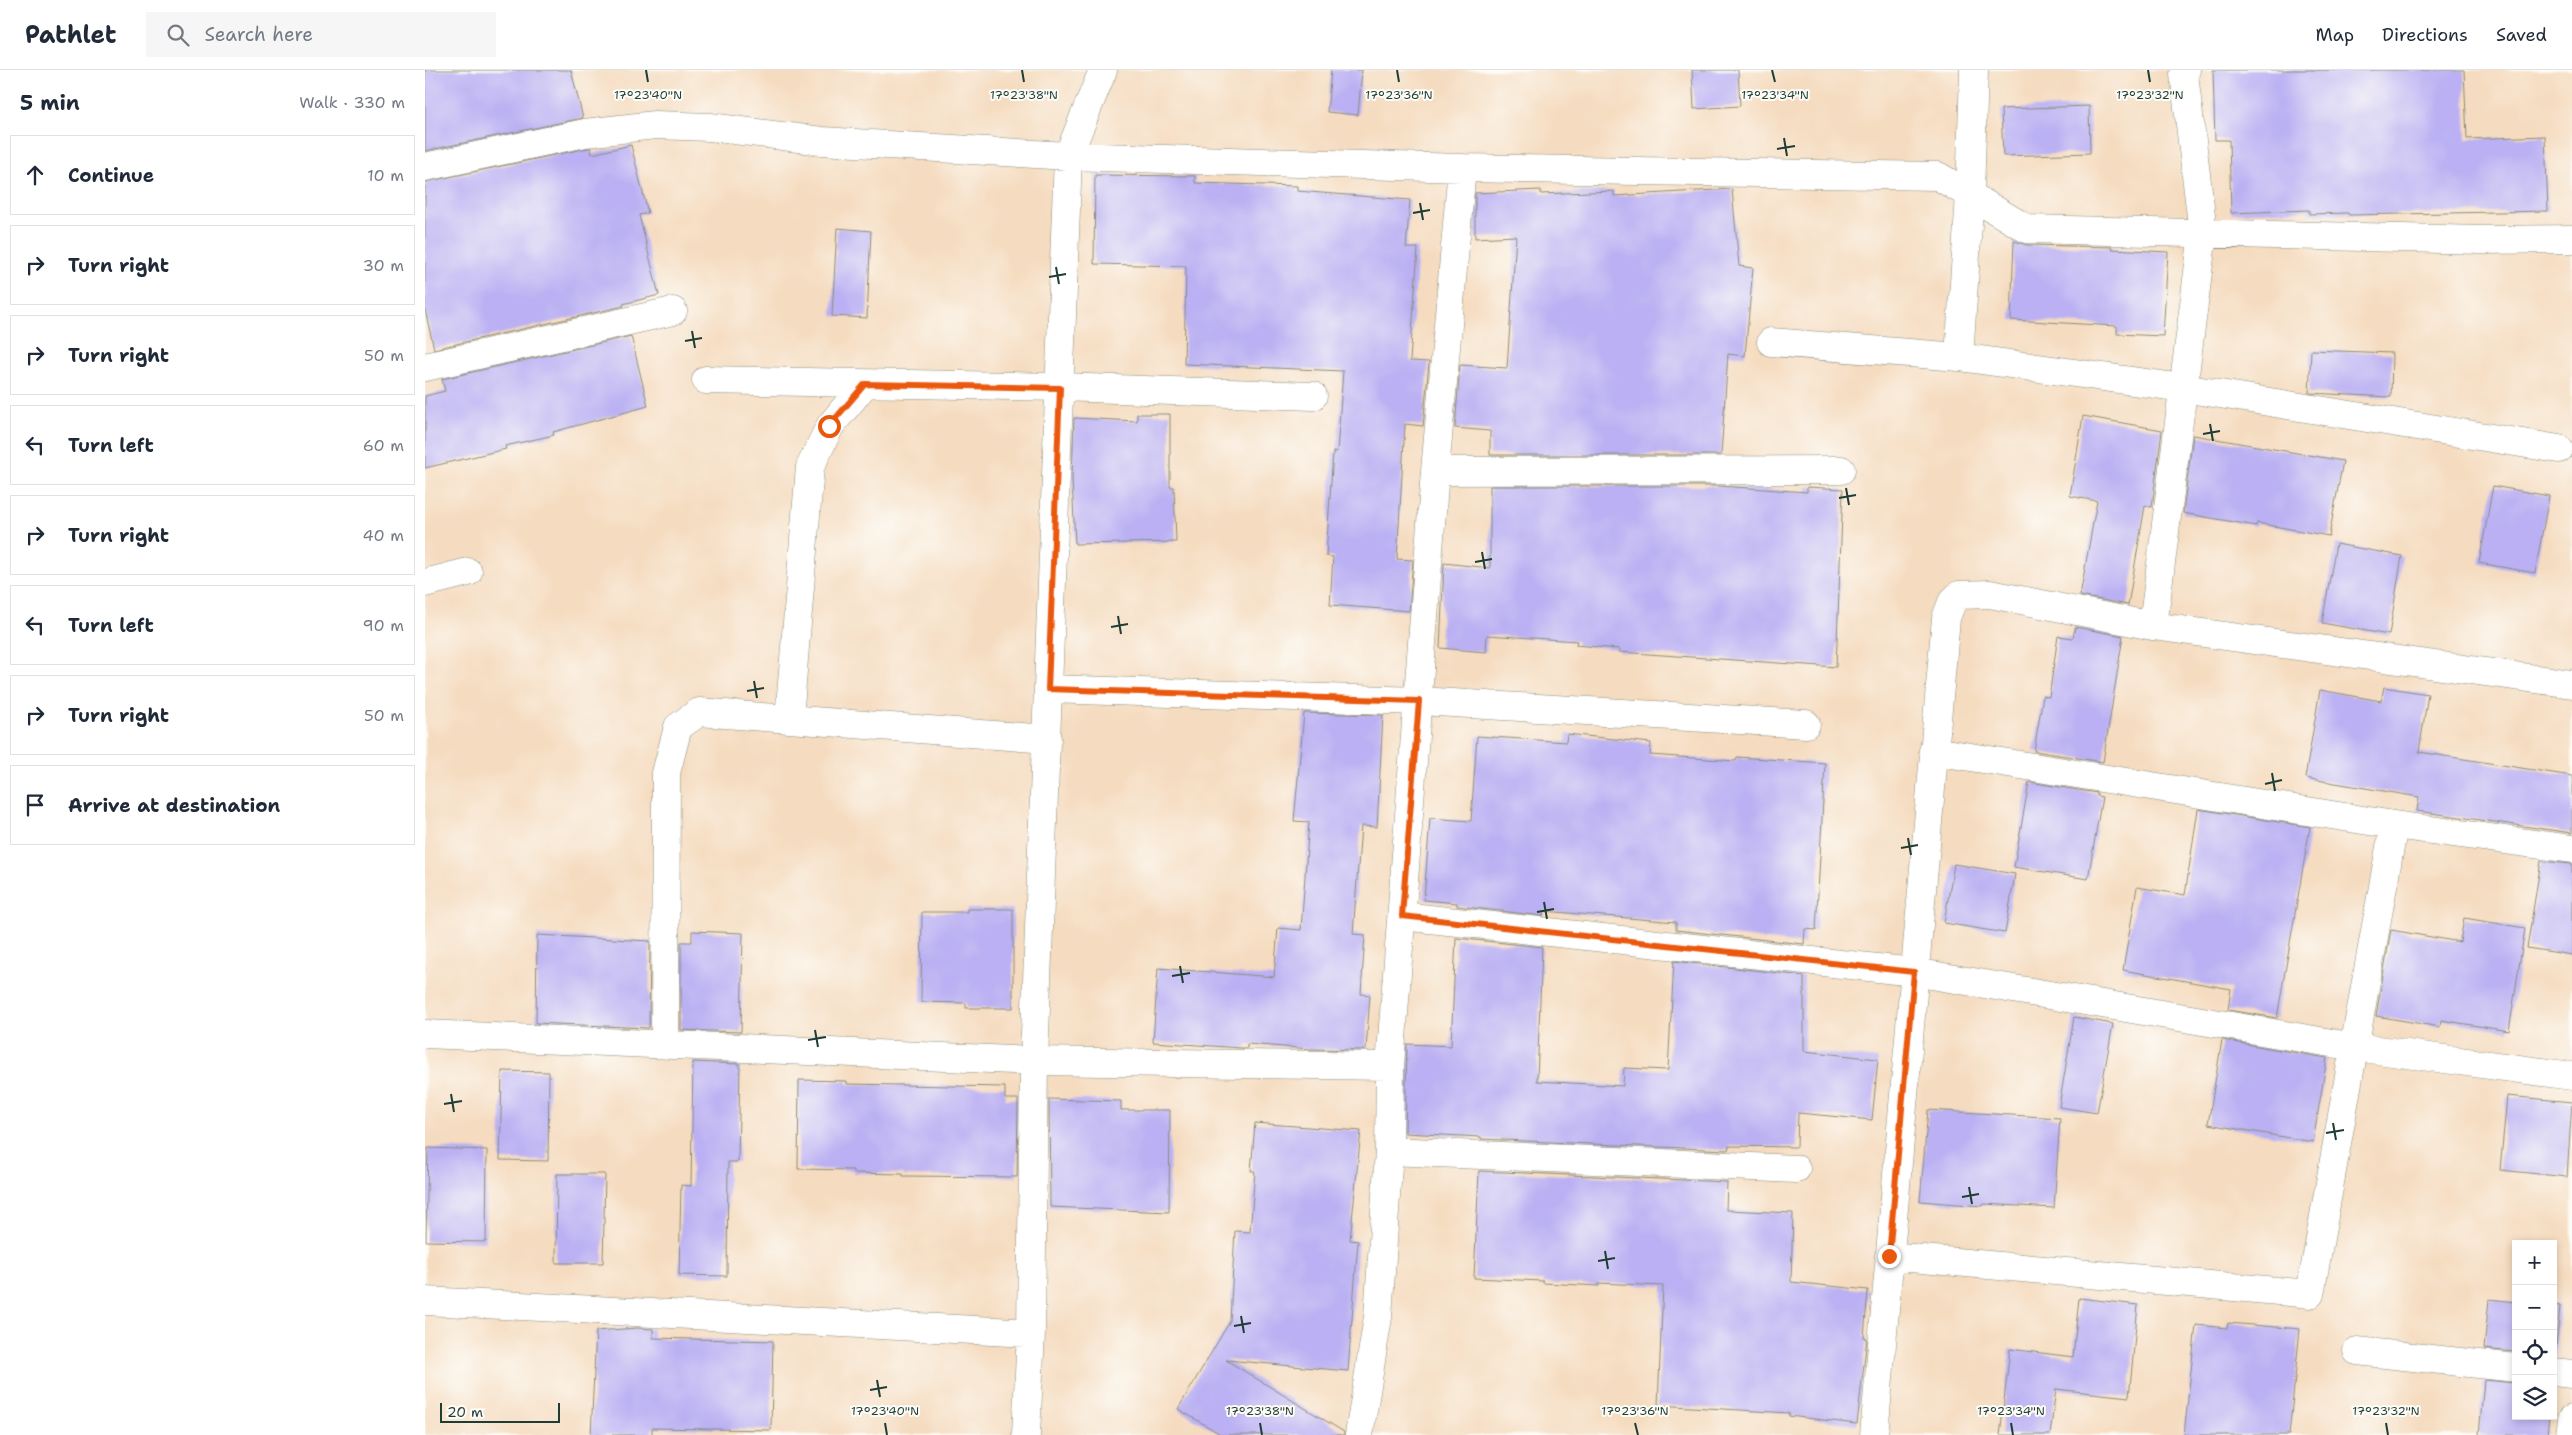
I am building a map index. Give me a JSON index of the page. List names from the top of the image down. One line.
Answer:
{"scale_bar":"20 m","page":{"header":"Pathlet","search":"Search here","nav":["Map","Directions","Saved"],"heading":["5 min","Walk · 330 m"],"list":[["Continue","10 m"],["Turn right","30 m"],["Turn right","50 m"],["Turn left","60 m"],["Turn right","40 m"],["Turn left","90 m"],["Turn right","50 m"],"Arrive at destination"],"map_buttons":["+","−"],"scale":"20 m"},"coordinates":["17°23'40\"N","17°23'38\"N","17°23'36\"N","17°23'34\"N","17°23'32\"N"]}
